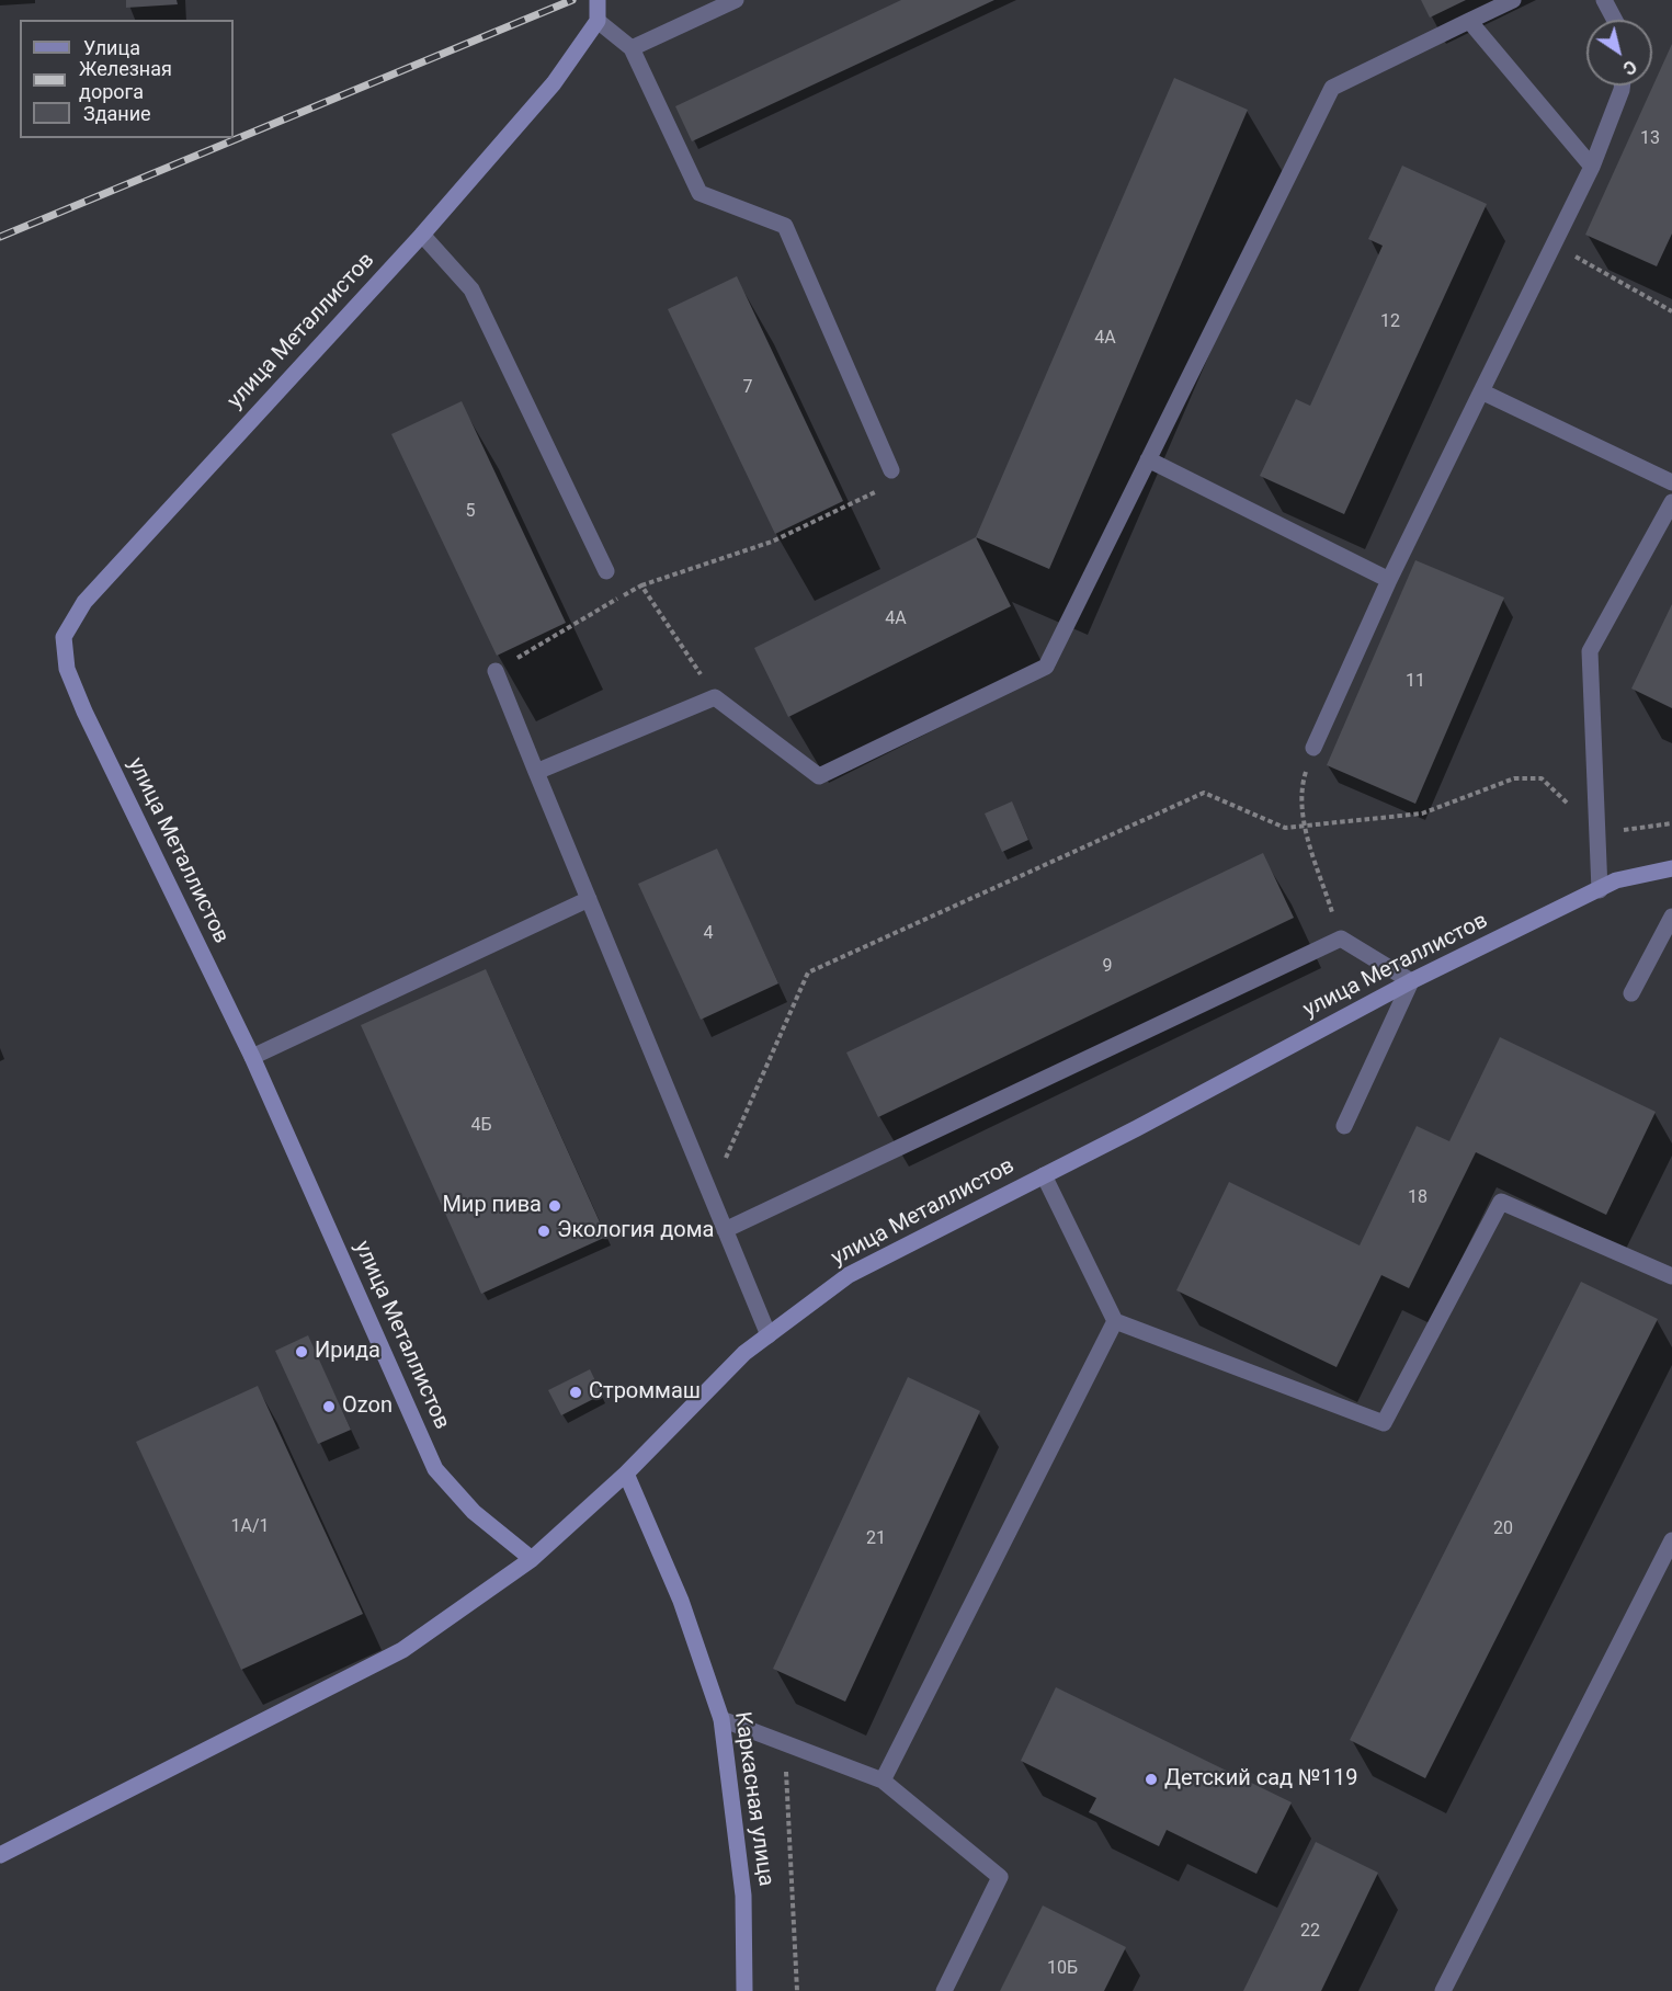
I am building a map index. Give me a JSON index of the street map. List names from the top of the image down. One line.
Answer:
{"streets":{"main road":["улица Металлистов","Каркасная улица"]},"crossings":[["улица Металлистов","Каркасная улица"]],"places":["Мир пива","Экология дома","Ирида","Строммаш","Ozon","Детский сад №119"],"house_numbers":["13","12","4А","7","5","4А","11","4","9","4Б","18","1А/1","20","21","22","10Б"],"legend":["Улица","Железная дорога","Здание"],"north":"bottom right"}
